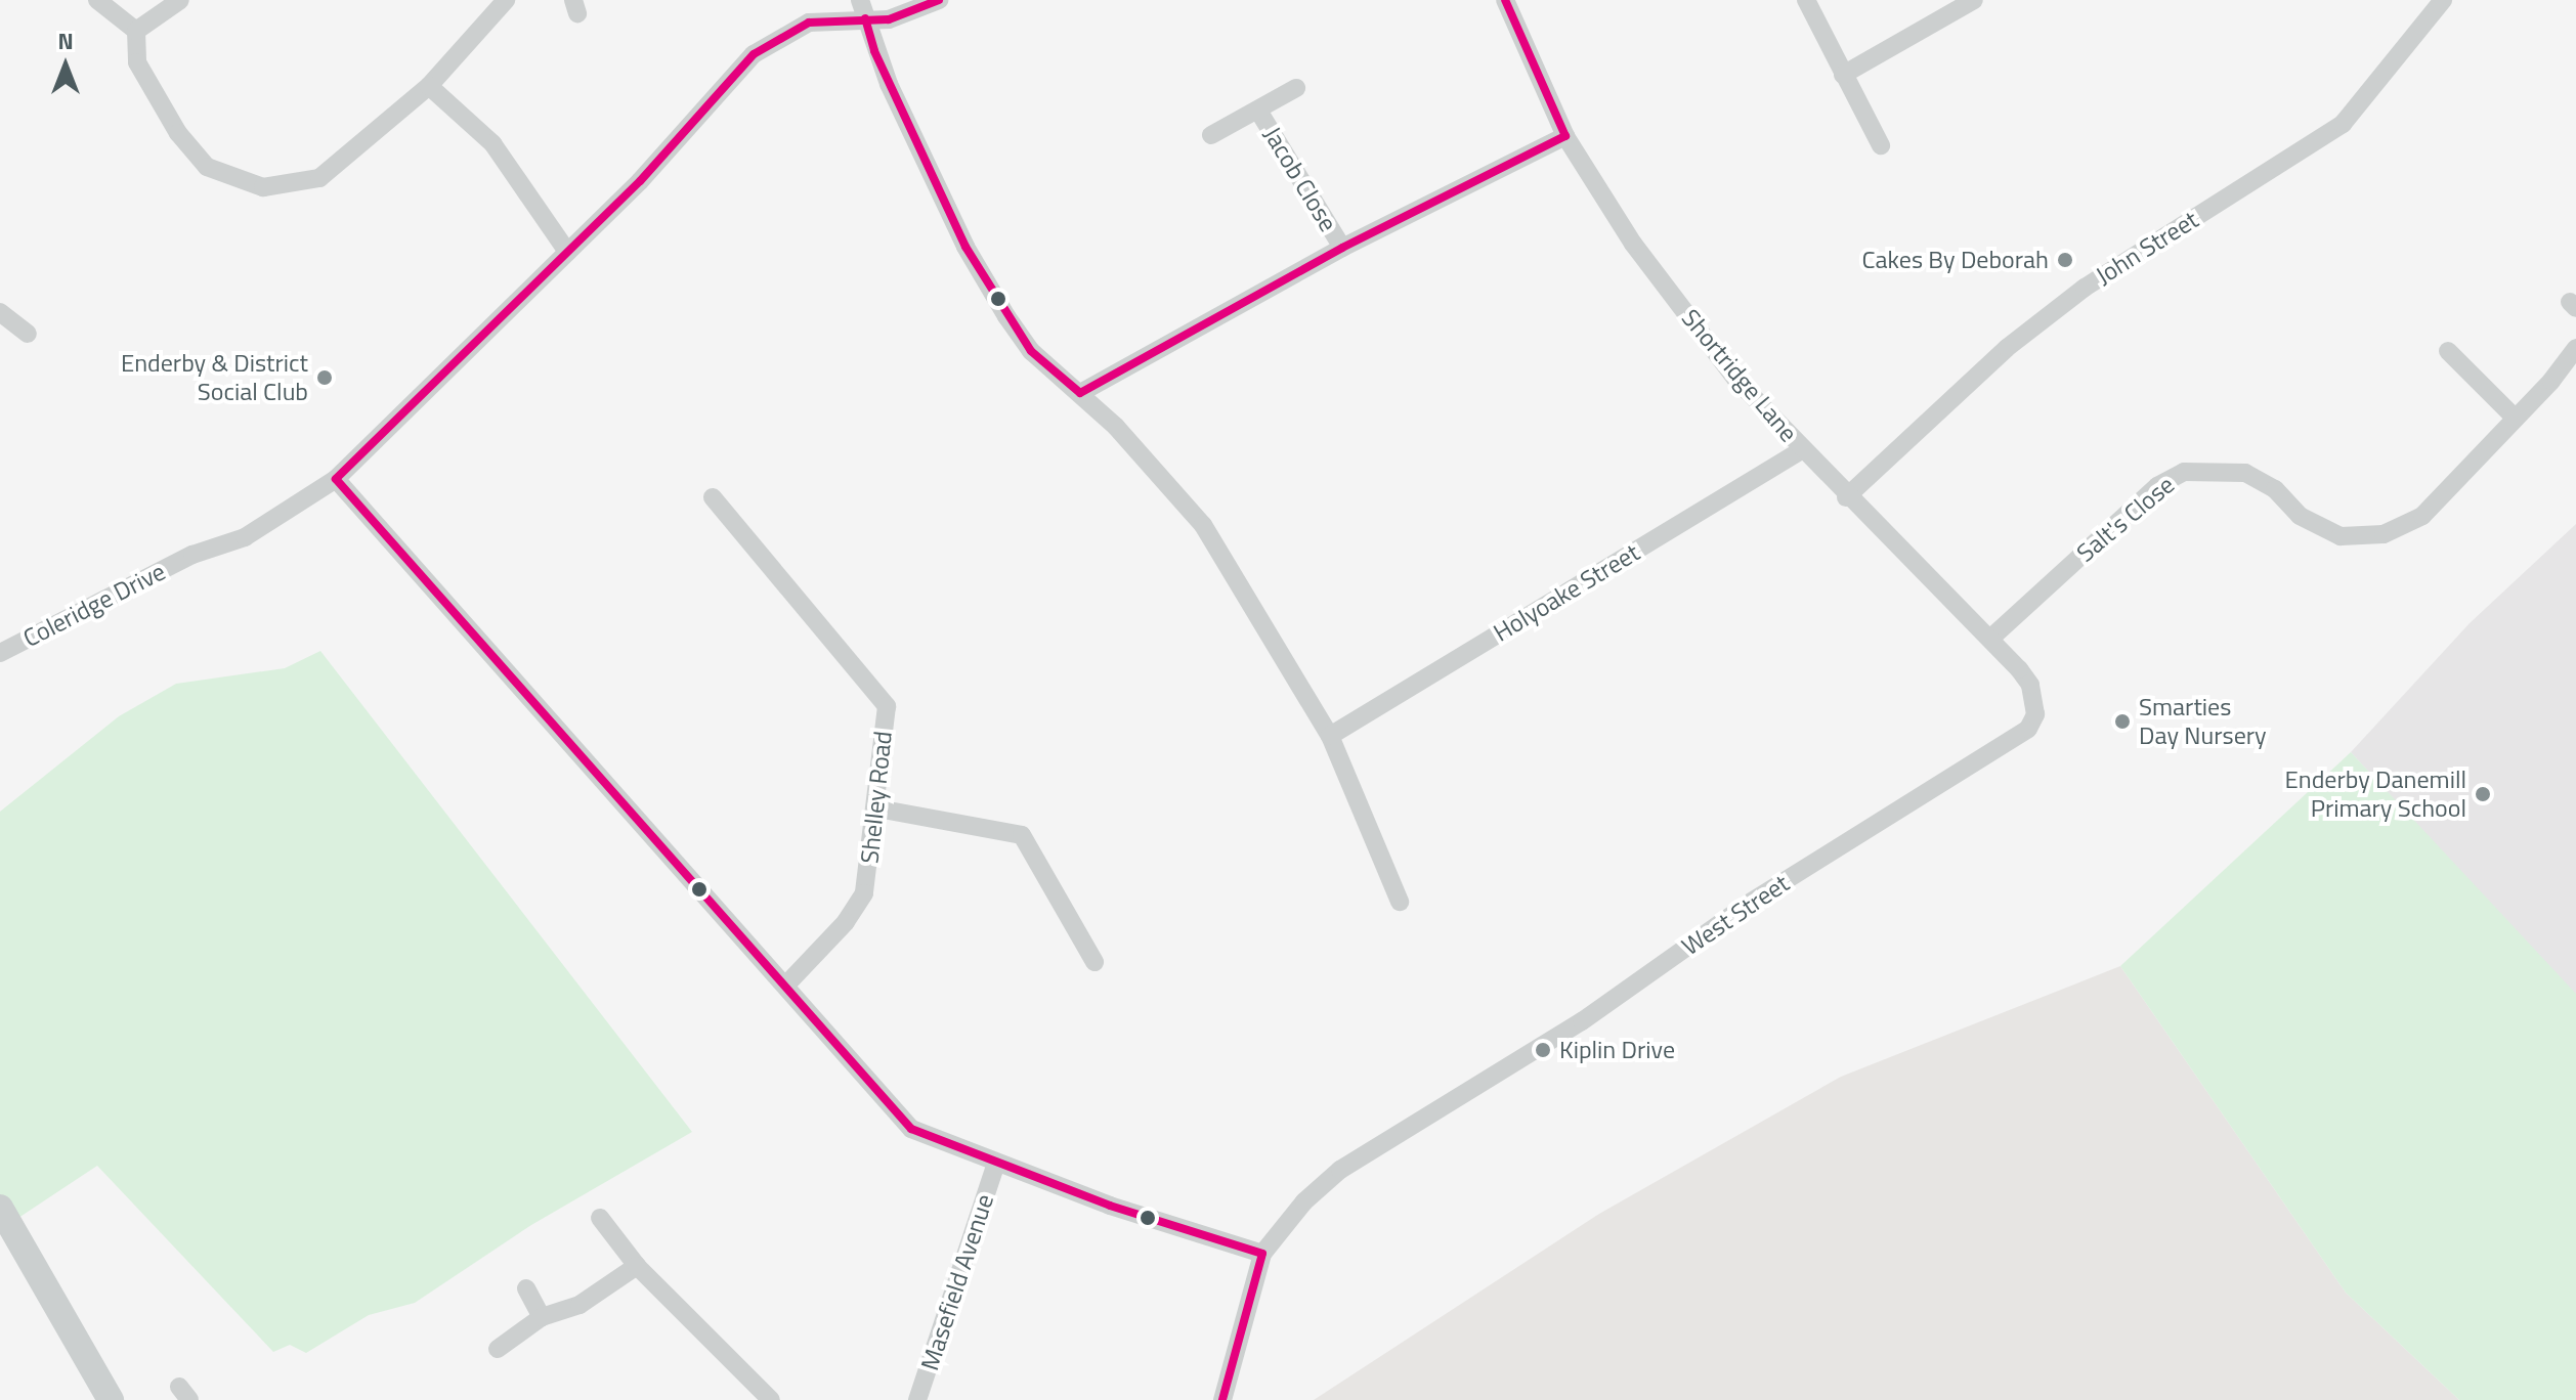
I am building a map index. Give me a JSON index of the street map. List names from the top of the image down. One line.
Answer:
{"streets":{"street":["Jacob Close","John Street","Shortridge Lane","Salt's Close","Holyoake Street","Coleridge Drive","Shelley Road","West Street","Masefield Avenue"]},"crossings":[["John Street","Shortridge Lane"],["Shortridge Lane","Salt's Close"],["Shortridge Lane","Holyoake Street"],["Shortridge Lane","West Street"]],"places":["Cakes By Deborah","Enderby & District Social Club","Smarties Day Nursery","Enderby Danemill Primary School","Kiplin Drive"],"north":"top"}
